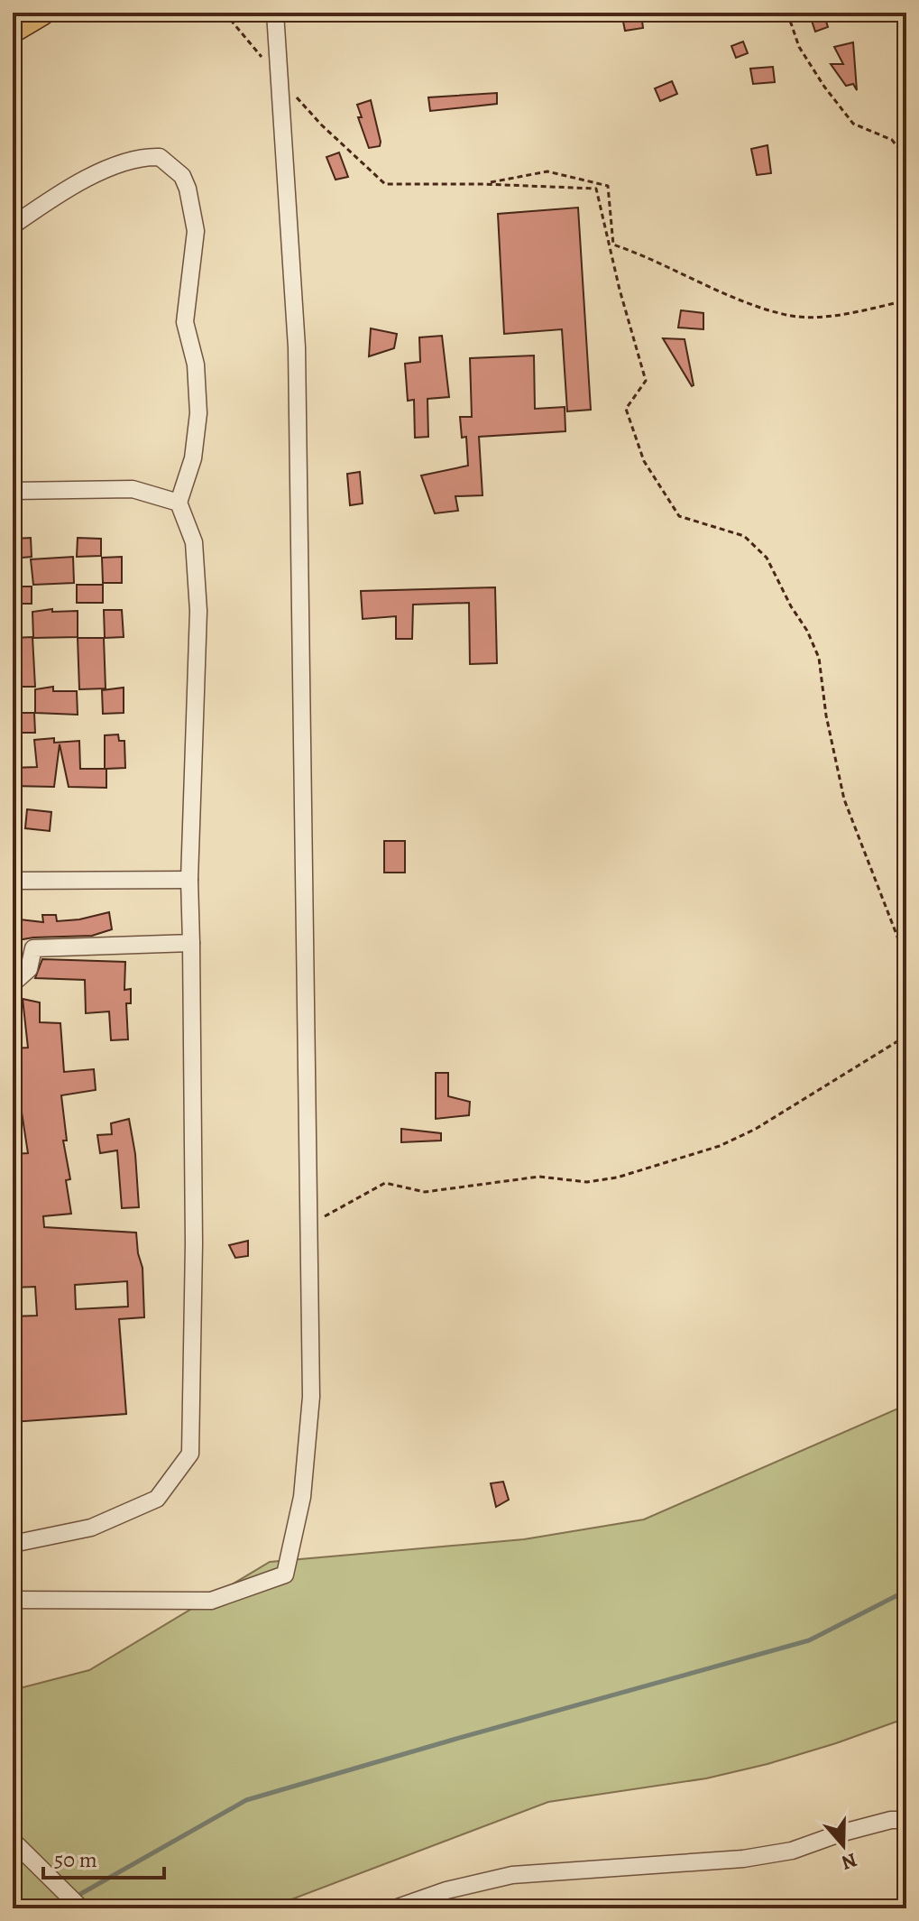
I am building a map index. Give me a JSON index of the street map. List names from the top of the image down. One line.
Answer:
{"scale_bar":"50 m","north":"bottom"}
